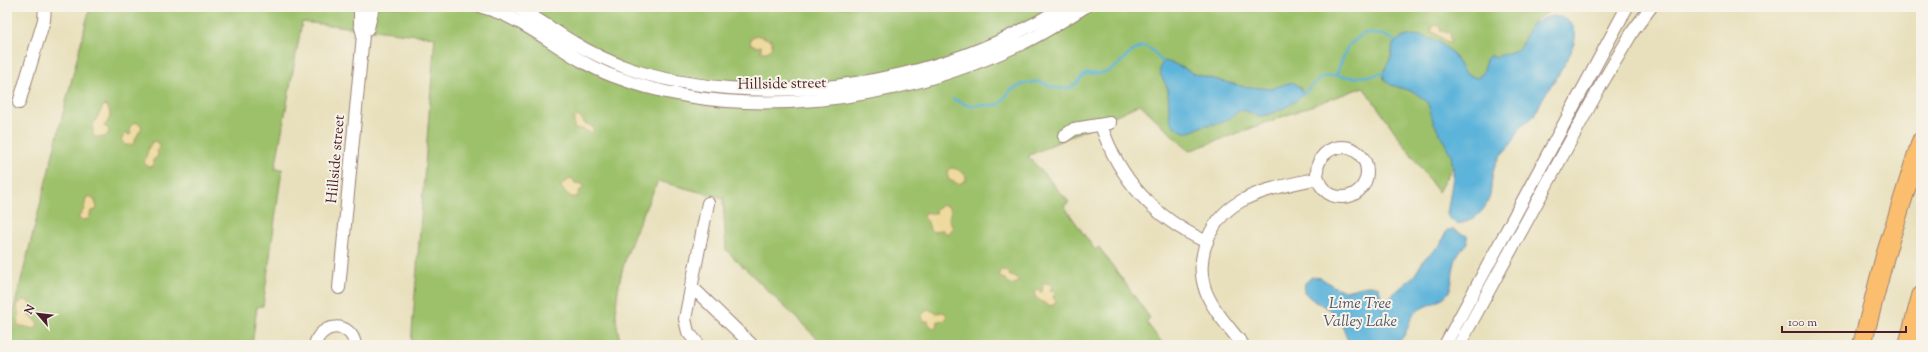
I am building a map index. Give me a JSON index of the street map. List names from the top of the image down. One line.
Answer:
{"streets":{"street":["Hillside street"]},"water":["Lime Tree Valley Lake"],"scale_bar":"100 m","north":"top left"}
